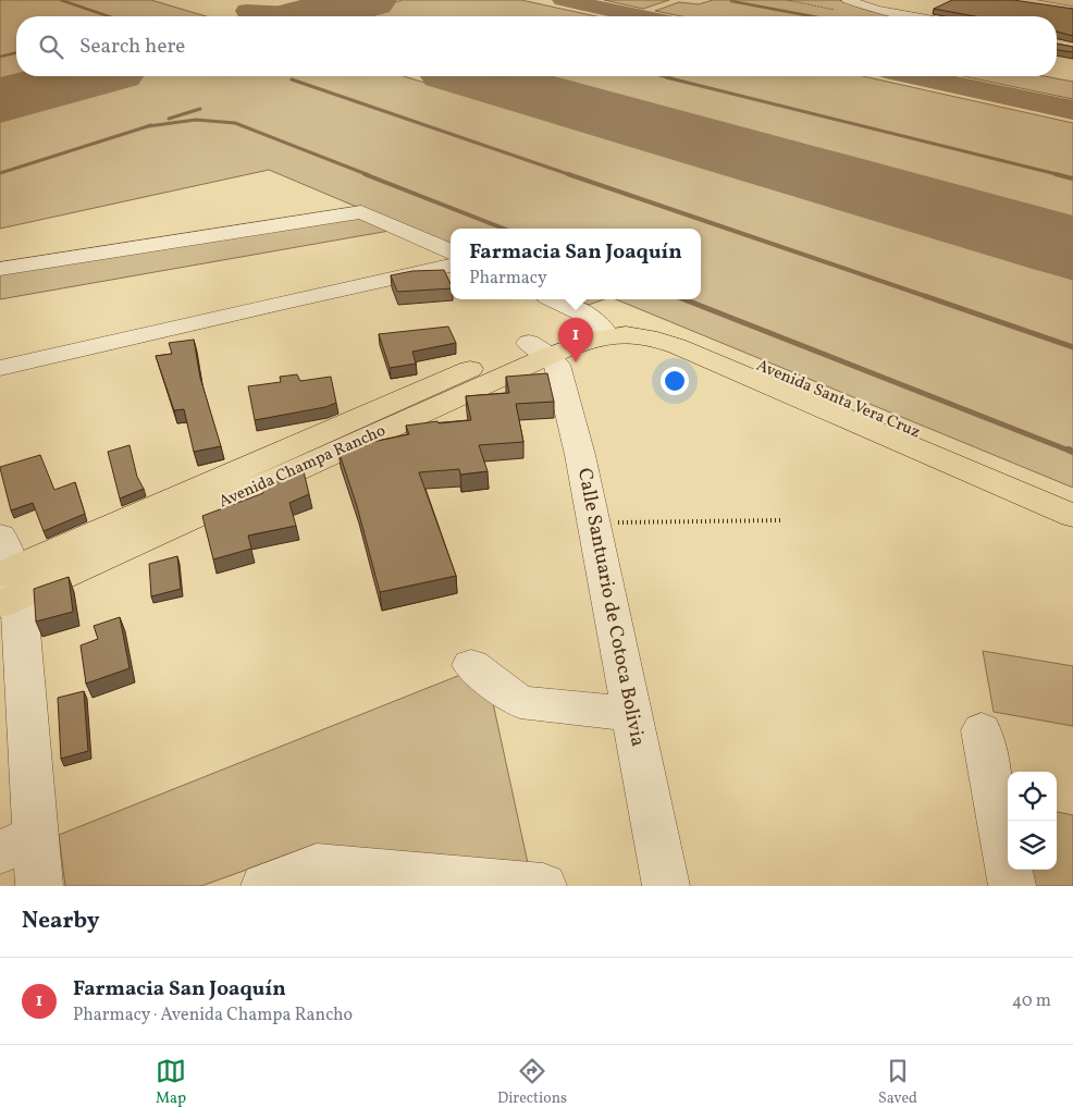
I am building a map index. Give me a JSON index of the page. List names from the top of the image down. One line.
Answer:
{"streets":{"main road":["Avenida Santa Vera Cruz","Avenida Champa Rancho"],"street":["Calle Santuario de Cotoca Bolivia"]},"crossings":[["Avenida Santa Vera Cruz","Avenida Champa Rancho"],["Avenida Champa Rancho","Calle Santuario de Cotoca Bolivia"]],"page":{"search":"Search here","popup":["Farmacia San Joaquín","Pharmacy"],"pins":"1","heading":"Nearby","list":[{"mark":"1","name":"Farmacia San Joaquín","note":"Pharmacy · Avenida Champa Rancho","value":"40 m"}],"nav":["Map","Directions","Saved"]}}
